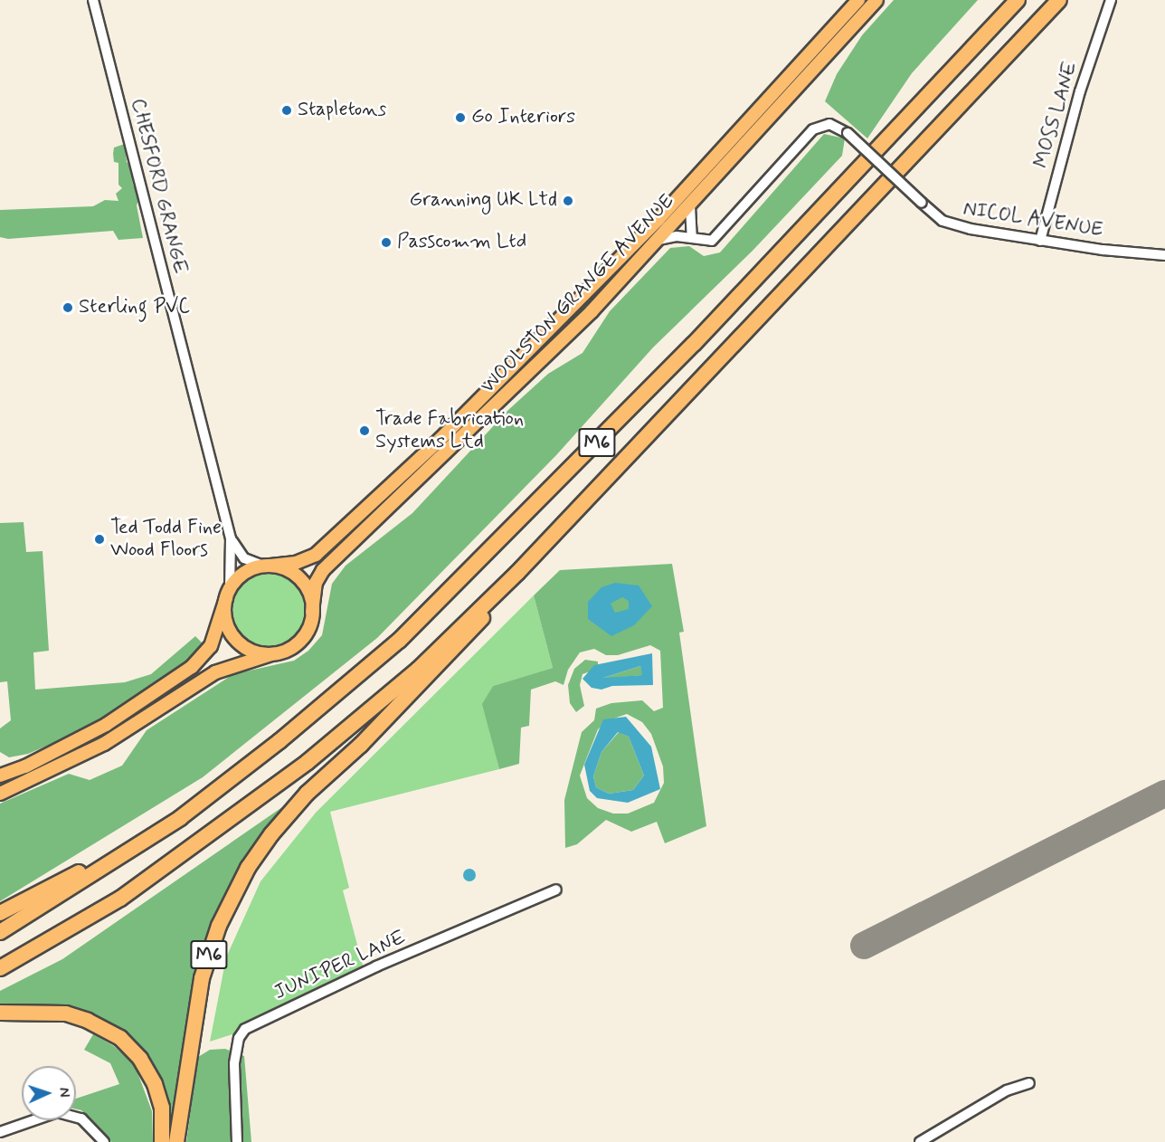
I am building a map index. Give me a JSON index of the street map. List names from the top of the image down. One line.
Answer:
{"streets":{"highway":["M6"],"main road":["WOOLSTON GRANGE AVENUE"],"street":["MOSS LANE","CHESFORD GRANGE","NICOL AVENUE","JUNIPER LANE"]},"crossings":[["MOSS LANE","NICOL AVENUE"],["CHESFORD GRANGE","WOOLSTON GRANGE AVENUE"],["NICOL AVENUE","WOOLSTON GRANGE AVENUE"]],"places":["Stapletons","Go Interiors","Granning UK Ltd","Passcomm Ltd","Sterling PVC","Trade Fabrication Systems Ltd","Ted Todd Fine Wood Floors"],"north":"right"}
